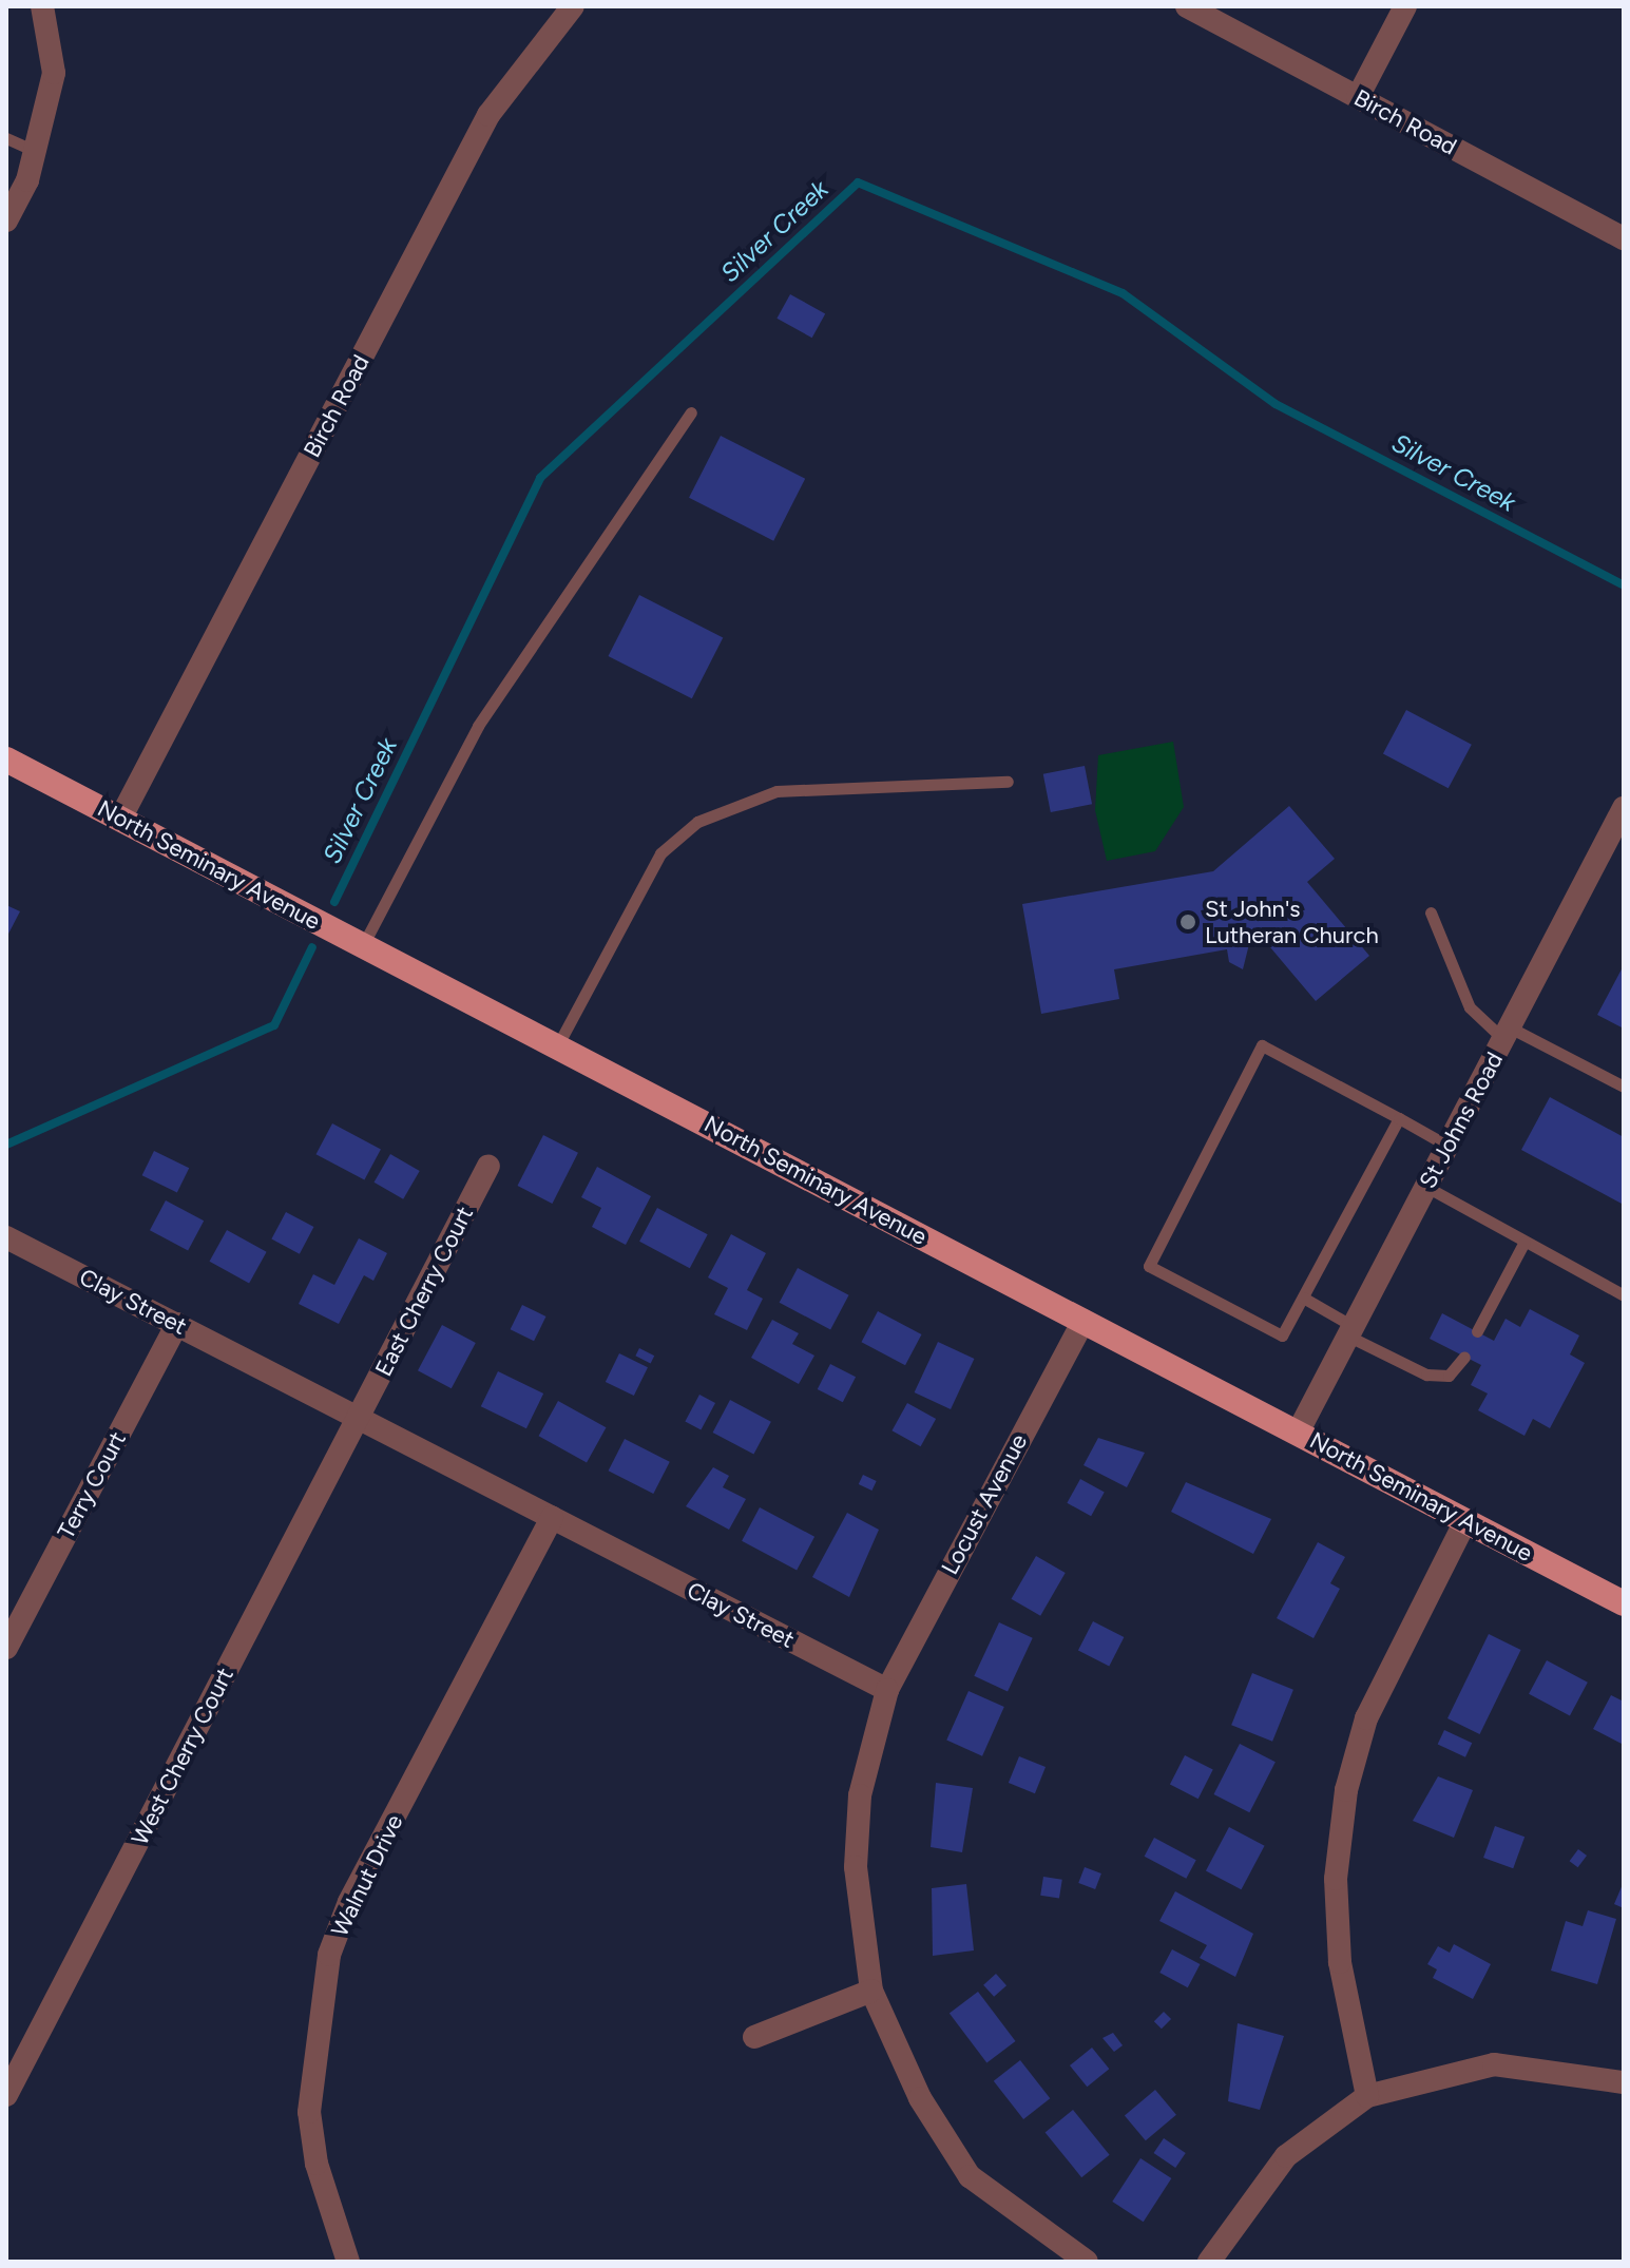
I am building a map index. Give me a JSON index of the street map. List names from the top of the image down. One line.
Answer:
{"streets":{"main road":["North Seminary Avenue"],"street":["Birch Road","St Johns Road","East Cherry Court","Clay Street","Terry Court","Locust Avenue","West Cherry Court","Walnut Drive"]},"crossings":[["Birch Road","North Seminary Avenue"],["North Seminary Avenue","St Johns Road"],["North Seminary Avenue","Locust Avenue"],["East Cherry Court","Clay Street"],["East Cherry Court","West Cherry Court"],["Clay Street","Terry Court"],["Clay Street","Locust Avenue"],["Clay Street","West Cherry Court"],["Clay Street","Walnut Drive"]],"water":["Silver Creek"],"places":["St John's Lutheran Church"]}
